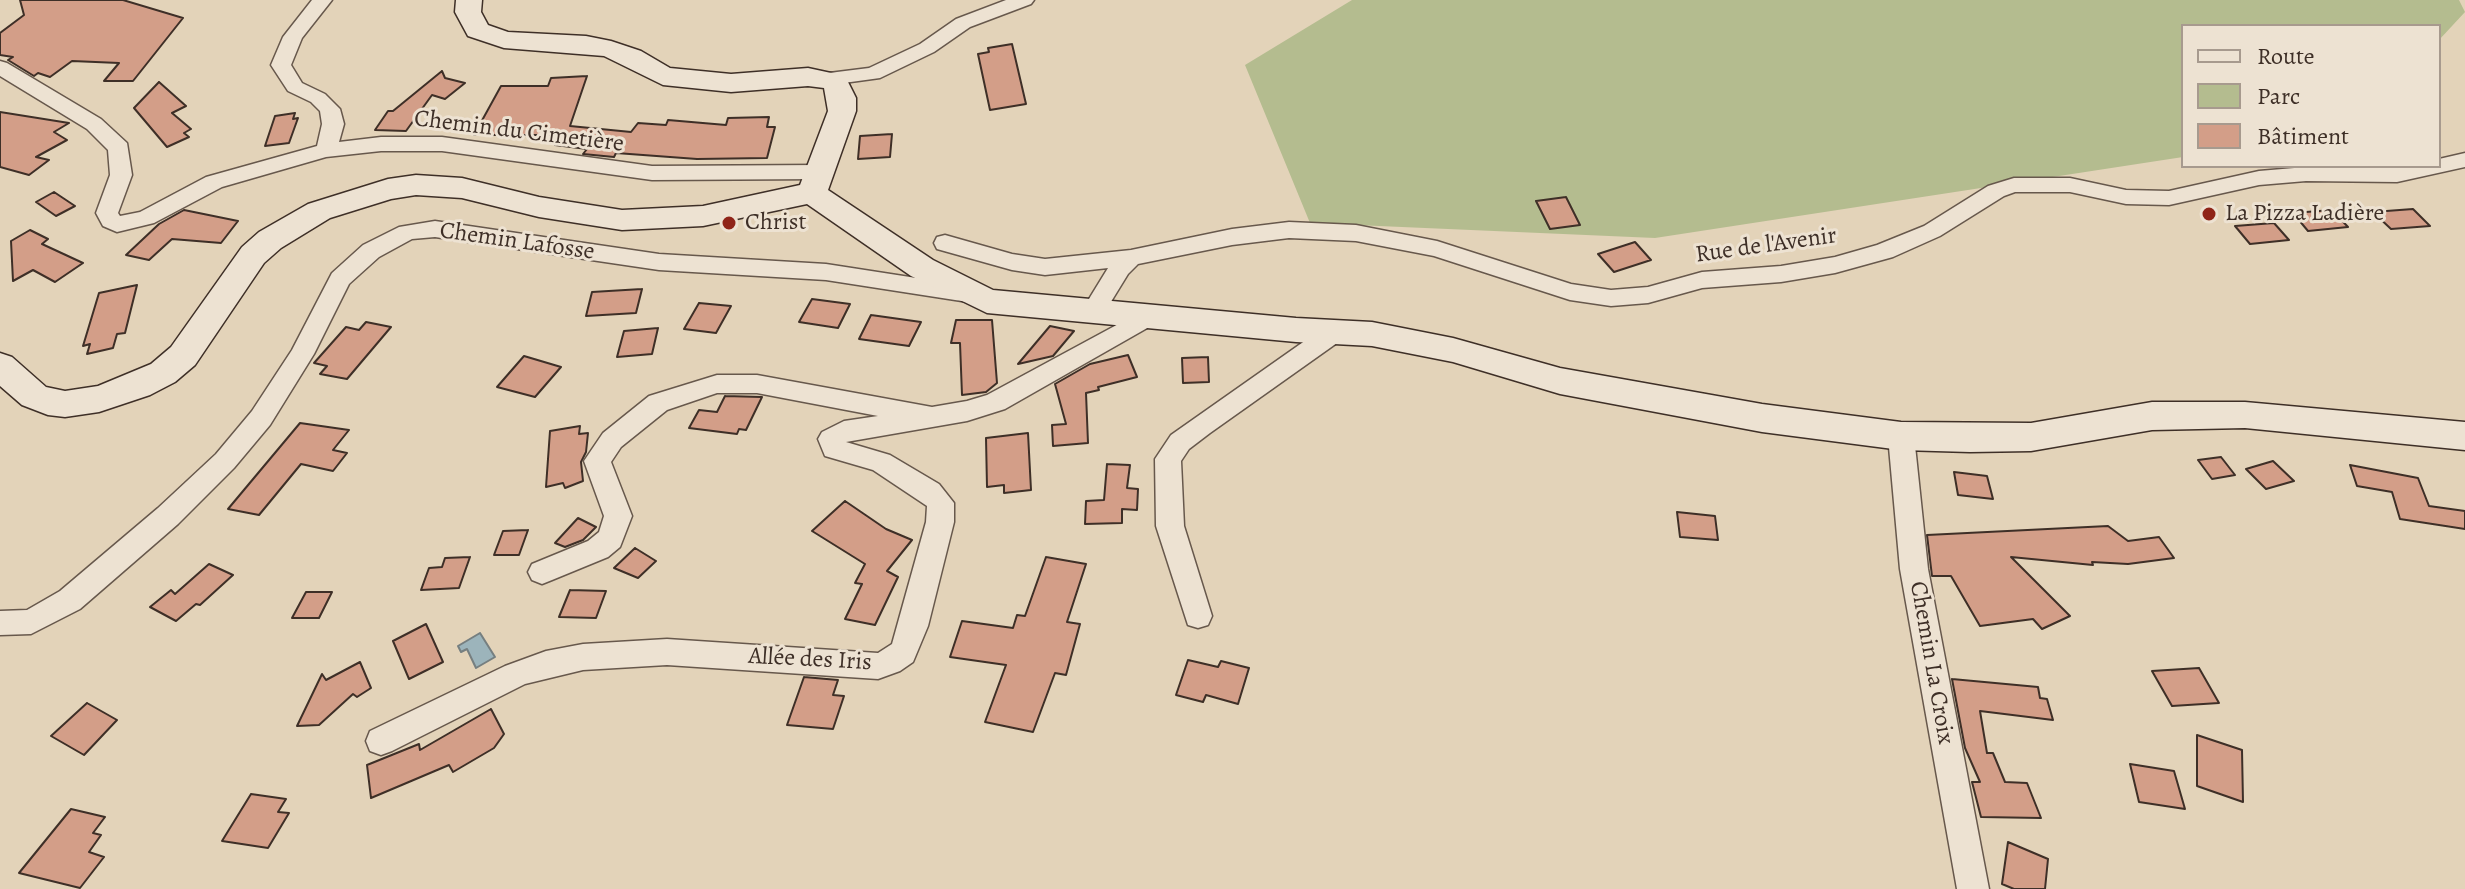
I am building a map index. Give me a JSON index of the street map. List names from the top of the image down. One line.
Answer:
{"streets":{"street":["Chemin du Cimetière","Chemin Lafosse","Rue de l'Avenir","Allée des Iris","Chemin La Croix"]},"places":["La Pizza Ladière","Christ"],"legend":["Route","Parc","Bâtiment"]}
